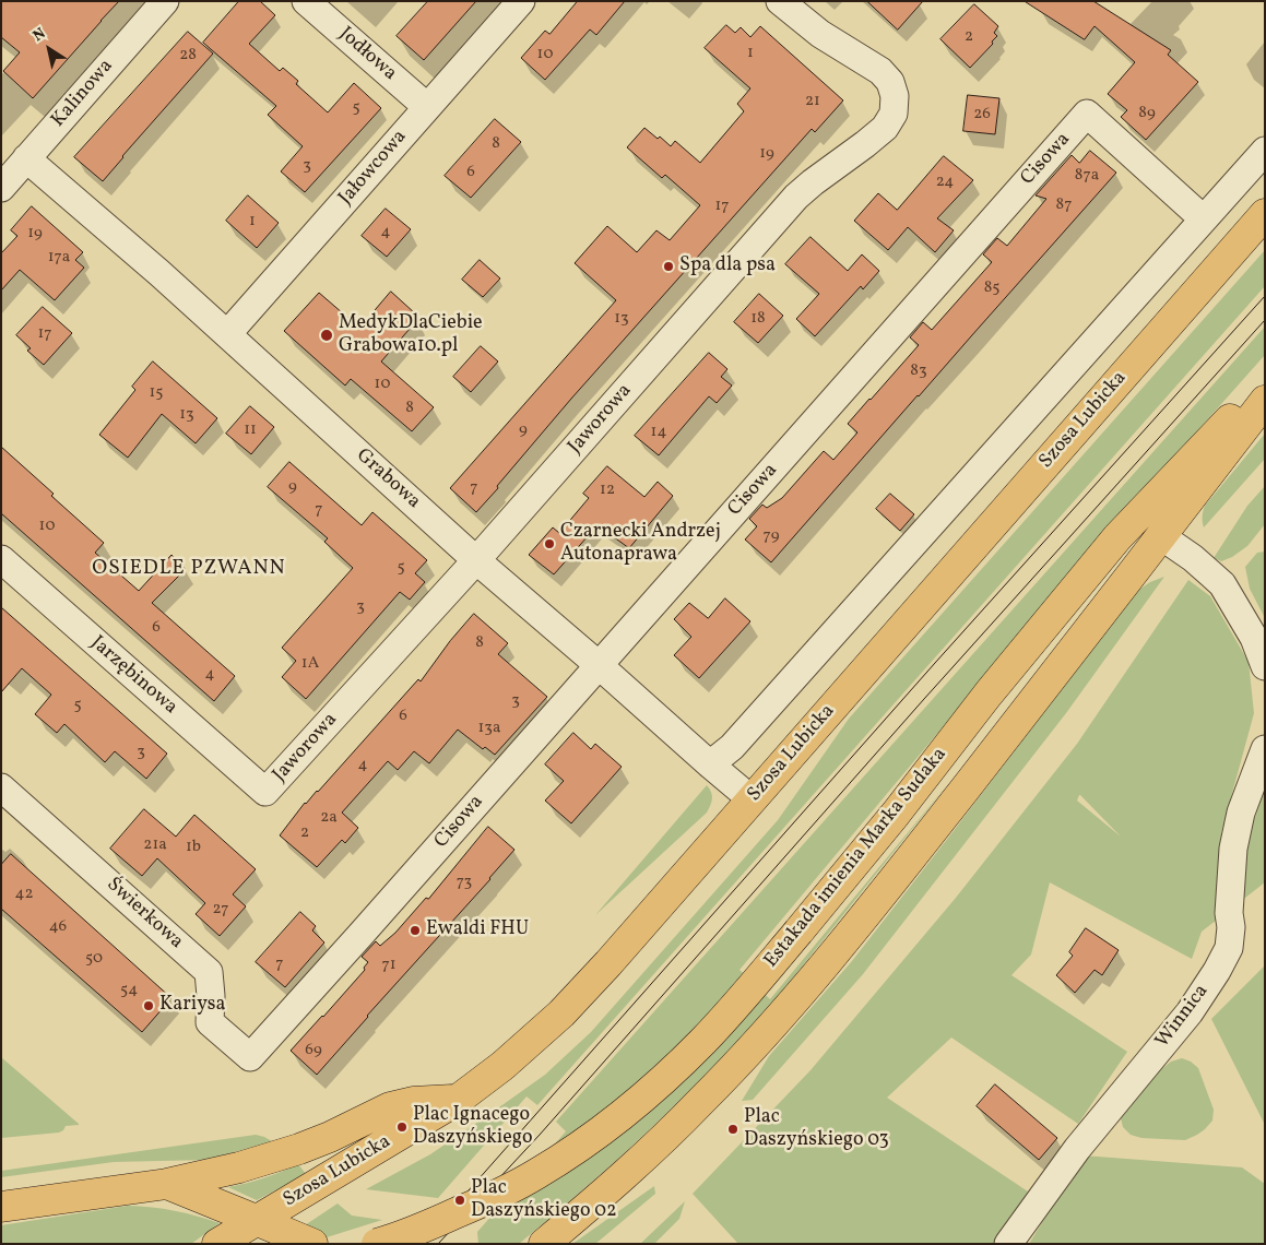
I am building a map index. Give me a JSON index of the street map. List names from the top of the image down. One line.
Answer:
{"streets":{"main road":["Szosa Lubicka","Estakada imienia Marka Sudaka"],"street":["Jodłowa","Kalinowa","Cisowa","Jałowcowa","Jaworowa","Grabowa","Jarzębinowa","Świerkowa","Winnica"]},"crossings":[["Jodłowa","Jałowcowa"],["Kalinowa","Grabowa"],["Cisowa","Grabowa"],["Cisowa","Świerkowa"],["Jałowcowa","Grabowa"],["Jaworowa","Grabowa"],["Jaworowa","Jarzębinowa"],["Szosa Lubicka","Grabowa"]],"districts":["OSIEDLE PZWANN"],"places":["Spa dla psa","MedykDlaCiebie Grabowa10.pl","Czarnecki Andrzej Autonaprawa","Ewaldi FHU","Kariysa","Plac Ignacego Daszyńskiego","Plac Daszyńskiego 03","Plac Daszyńskiego 02"],"house_numbers":["2","1","10","28","21","5","89","26","8","19","3","6","87a","24","87","17","1","4","19","17a","85","13","18","17","83","10","15","8","13","11","9","14","9","7","12","7","10","79","5","3","6","8","1A","4","3","5","6","13a","3","4","2a","2","21a","1b","73","42","27","46","50","7","71","54","69"],"north":"top left"}
